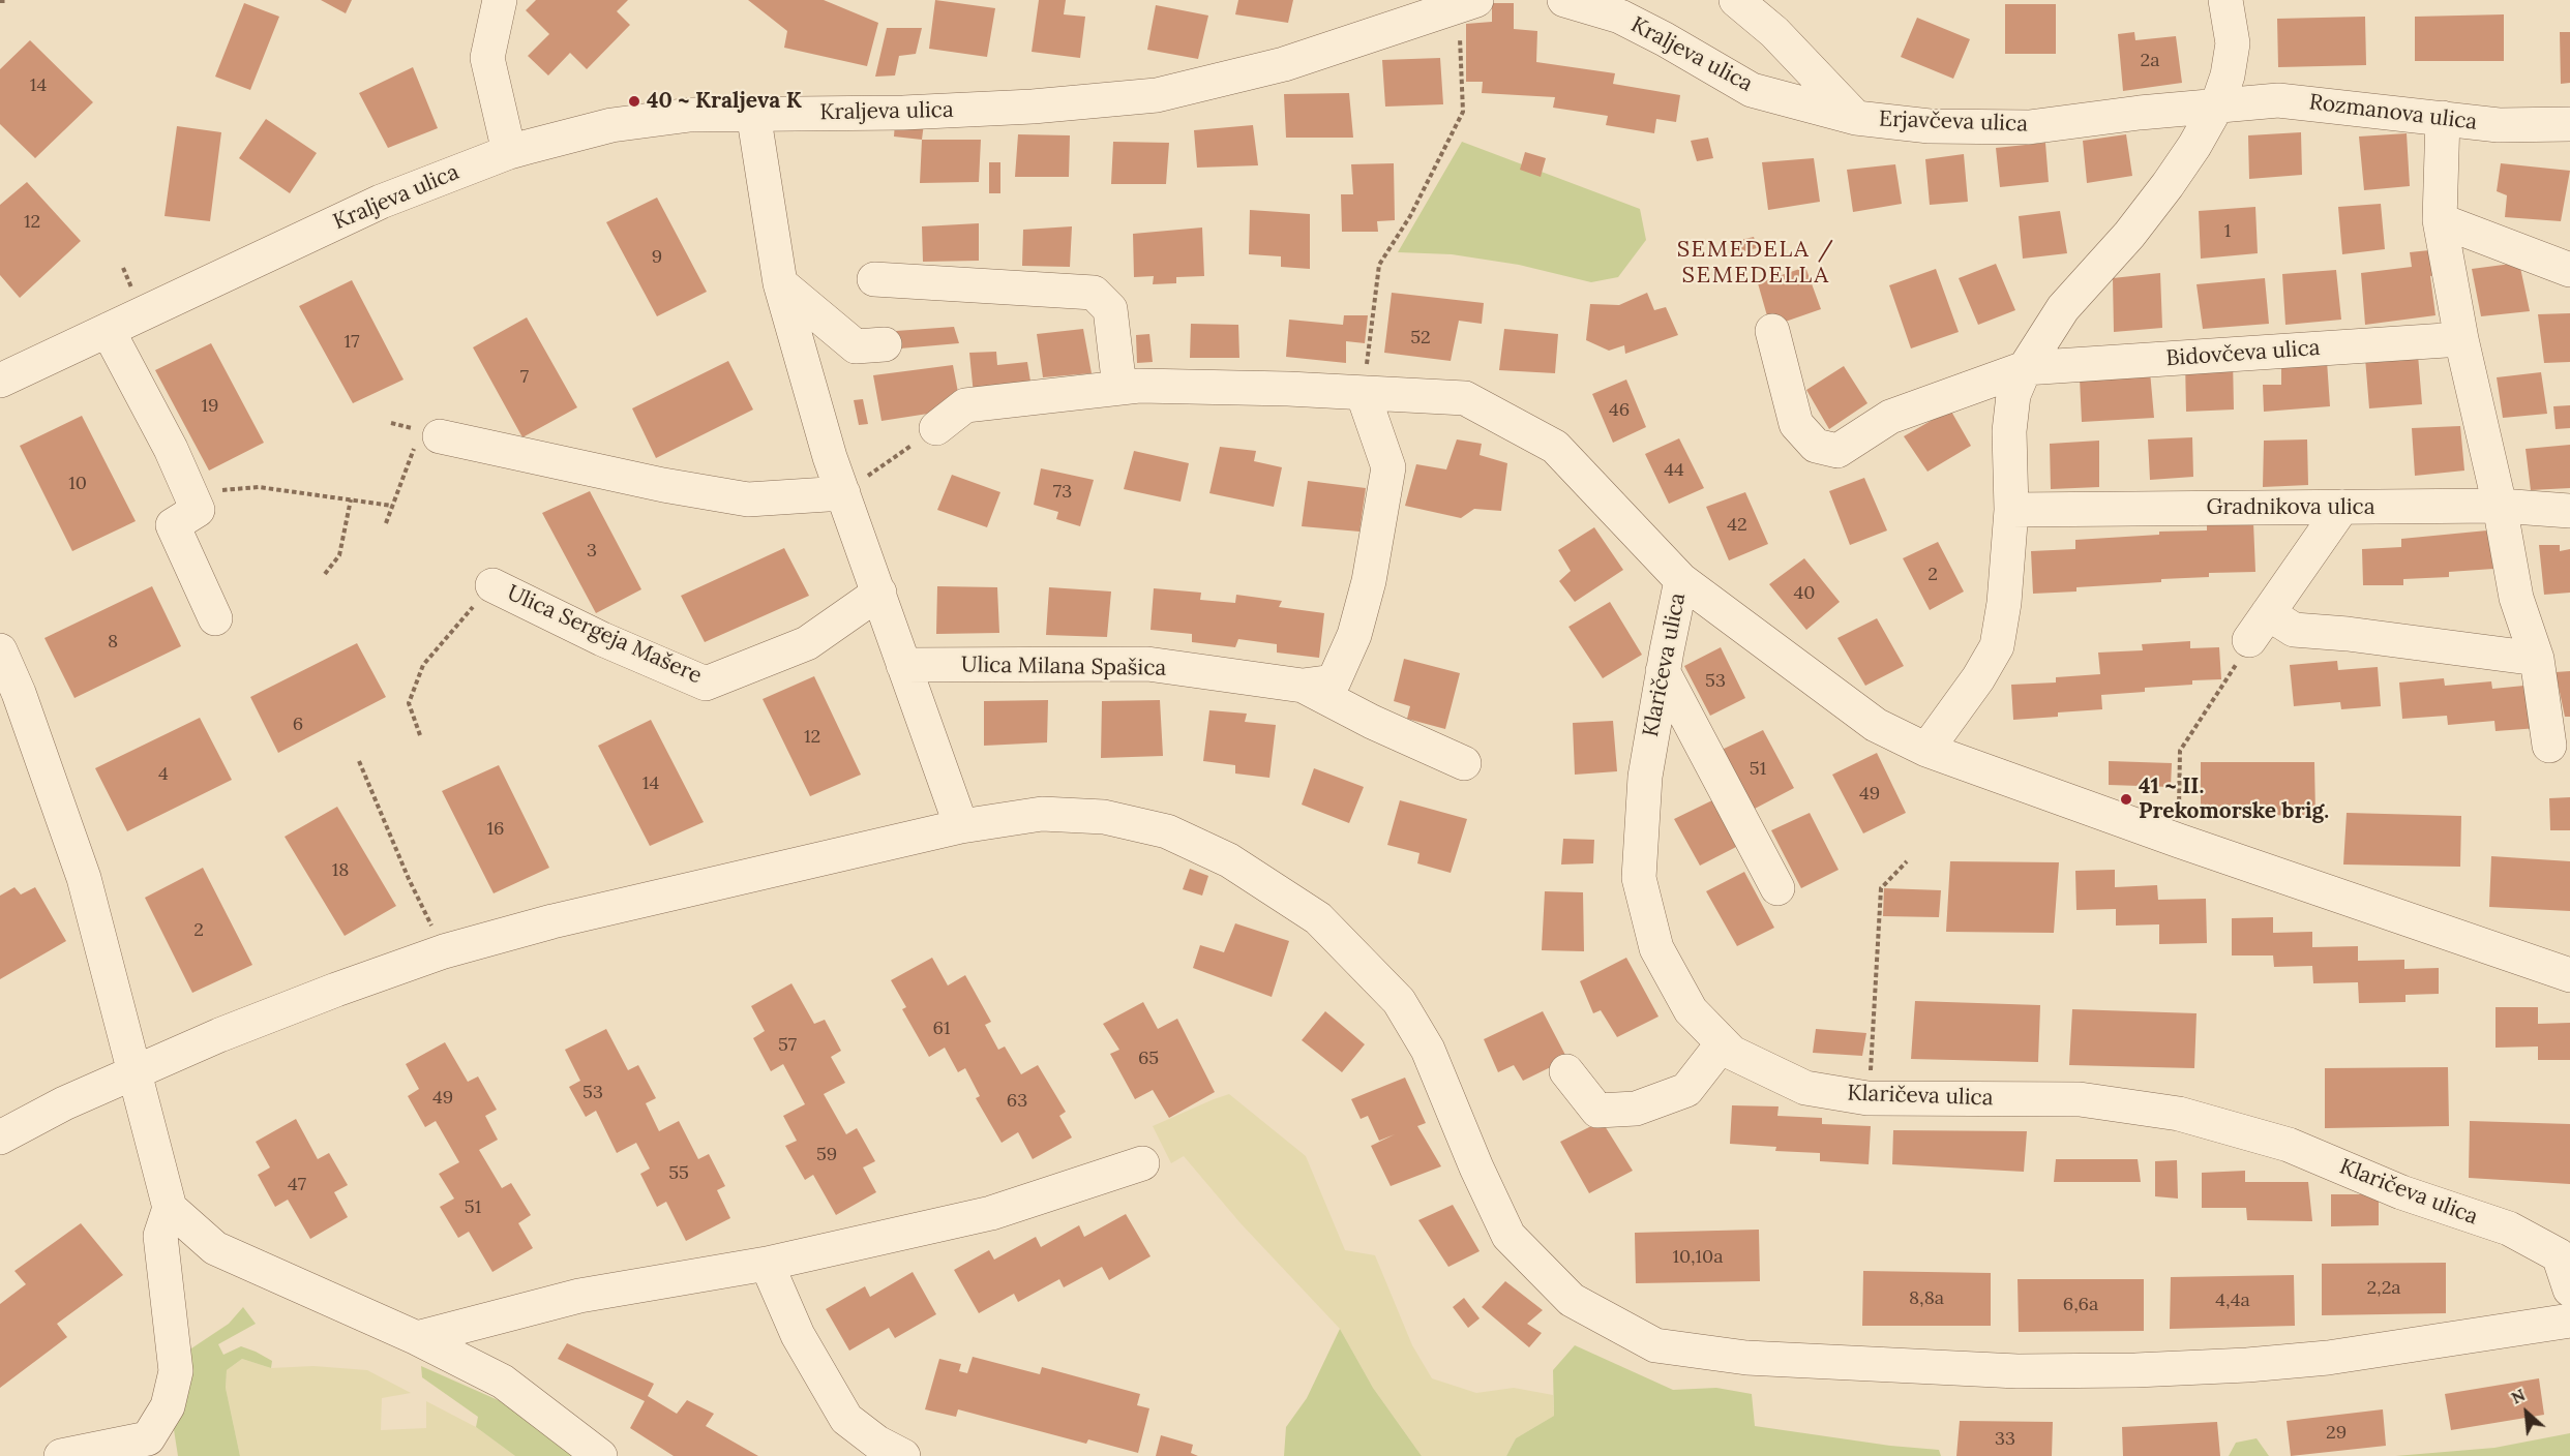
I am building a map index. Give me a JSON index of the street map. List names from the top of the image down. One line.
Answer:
{"streets":{"street":["Kraljeva ulica","Rozmanova ulica","Erjavčeva ulica","Bidovčeva ulica","Gradnikova ulica","Ulica Sergeja Mašere","Klaričeva ulica","Ulica Milana Spašica"]},"crossings":[["Kraljeva ulica","Erjavčeva ulica"],["Rozmanova ulica","Erjavčeva ulica"]],"districts":["SEMEDELA / SEMEDELLA"],"places":["40 ~ Kraljeva K","41 ~ II. Prekomorske brig."],"house_numbers":["2a","14","12","1","9","52","17","7","19","46","44","10","73","42","3","2","40","8","53","6","12","51","4","14","49","16","18","2","61","57","65","53","49","63","59","55","47","51","10,10a","2,2a","8,8a","4,4a","6,6a","29","33"],"north":"top left"}
